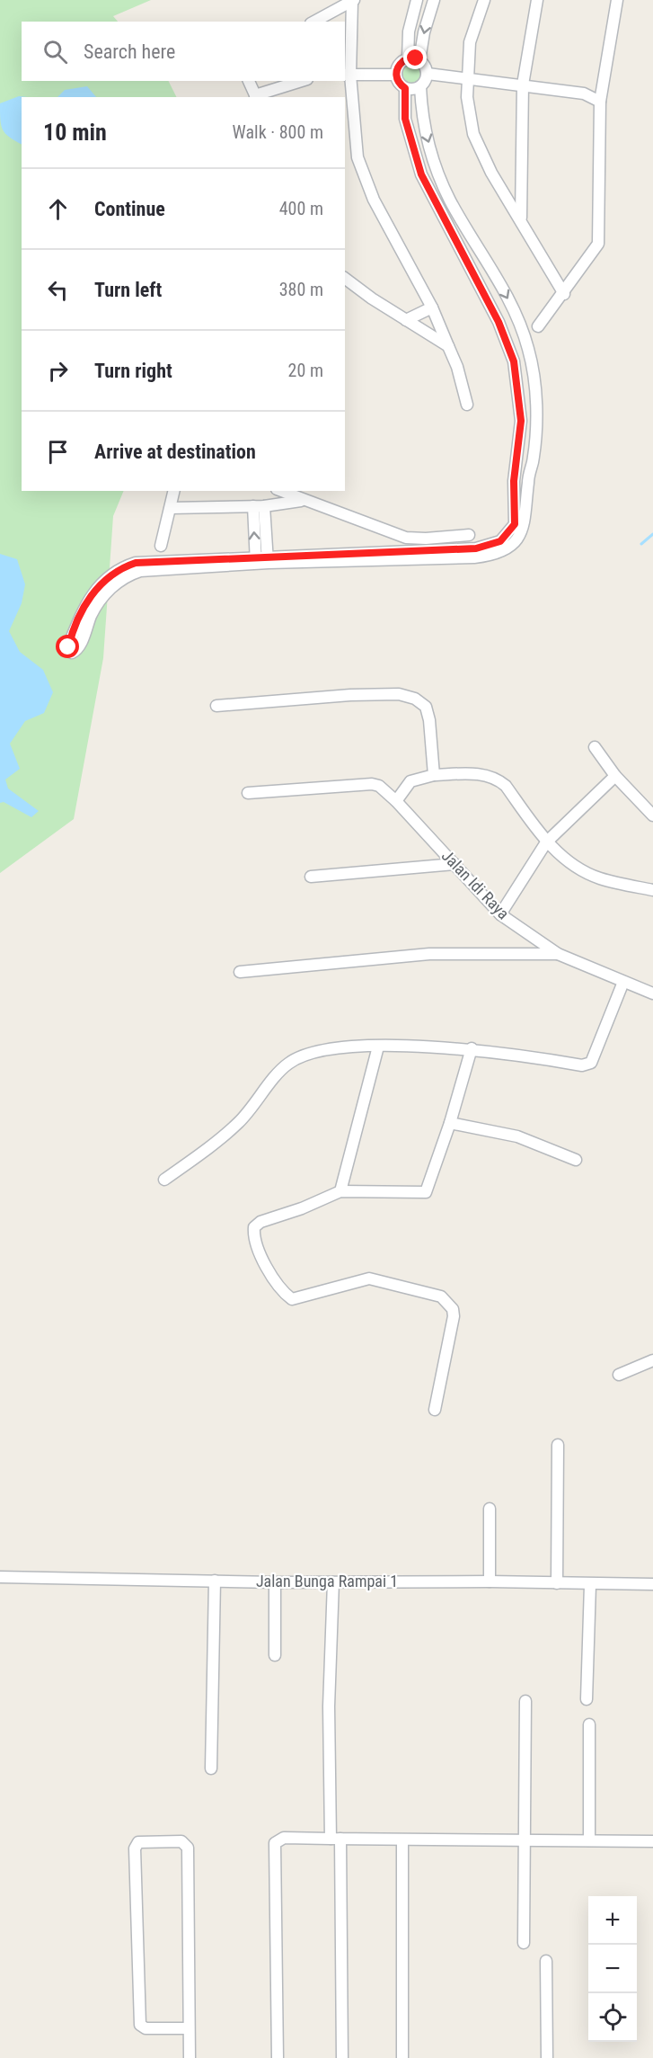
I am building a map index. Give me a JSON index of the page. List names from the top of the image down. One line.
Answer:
{"streets":{"street":["Jalan Idi Raya","Jalan Bunga Rampai 1"]},"page":{"search":"Search here","heading":["10 min","Walk · 800 m"],"list":[["Continue","400 m"],["Turn left","380 m"],["Turn right","20 m"],"Arrive at destination"],"map_buttons":["+","−"]}}
